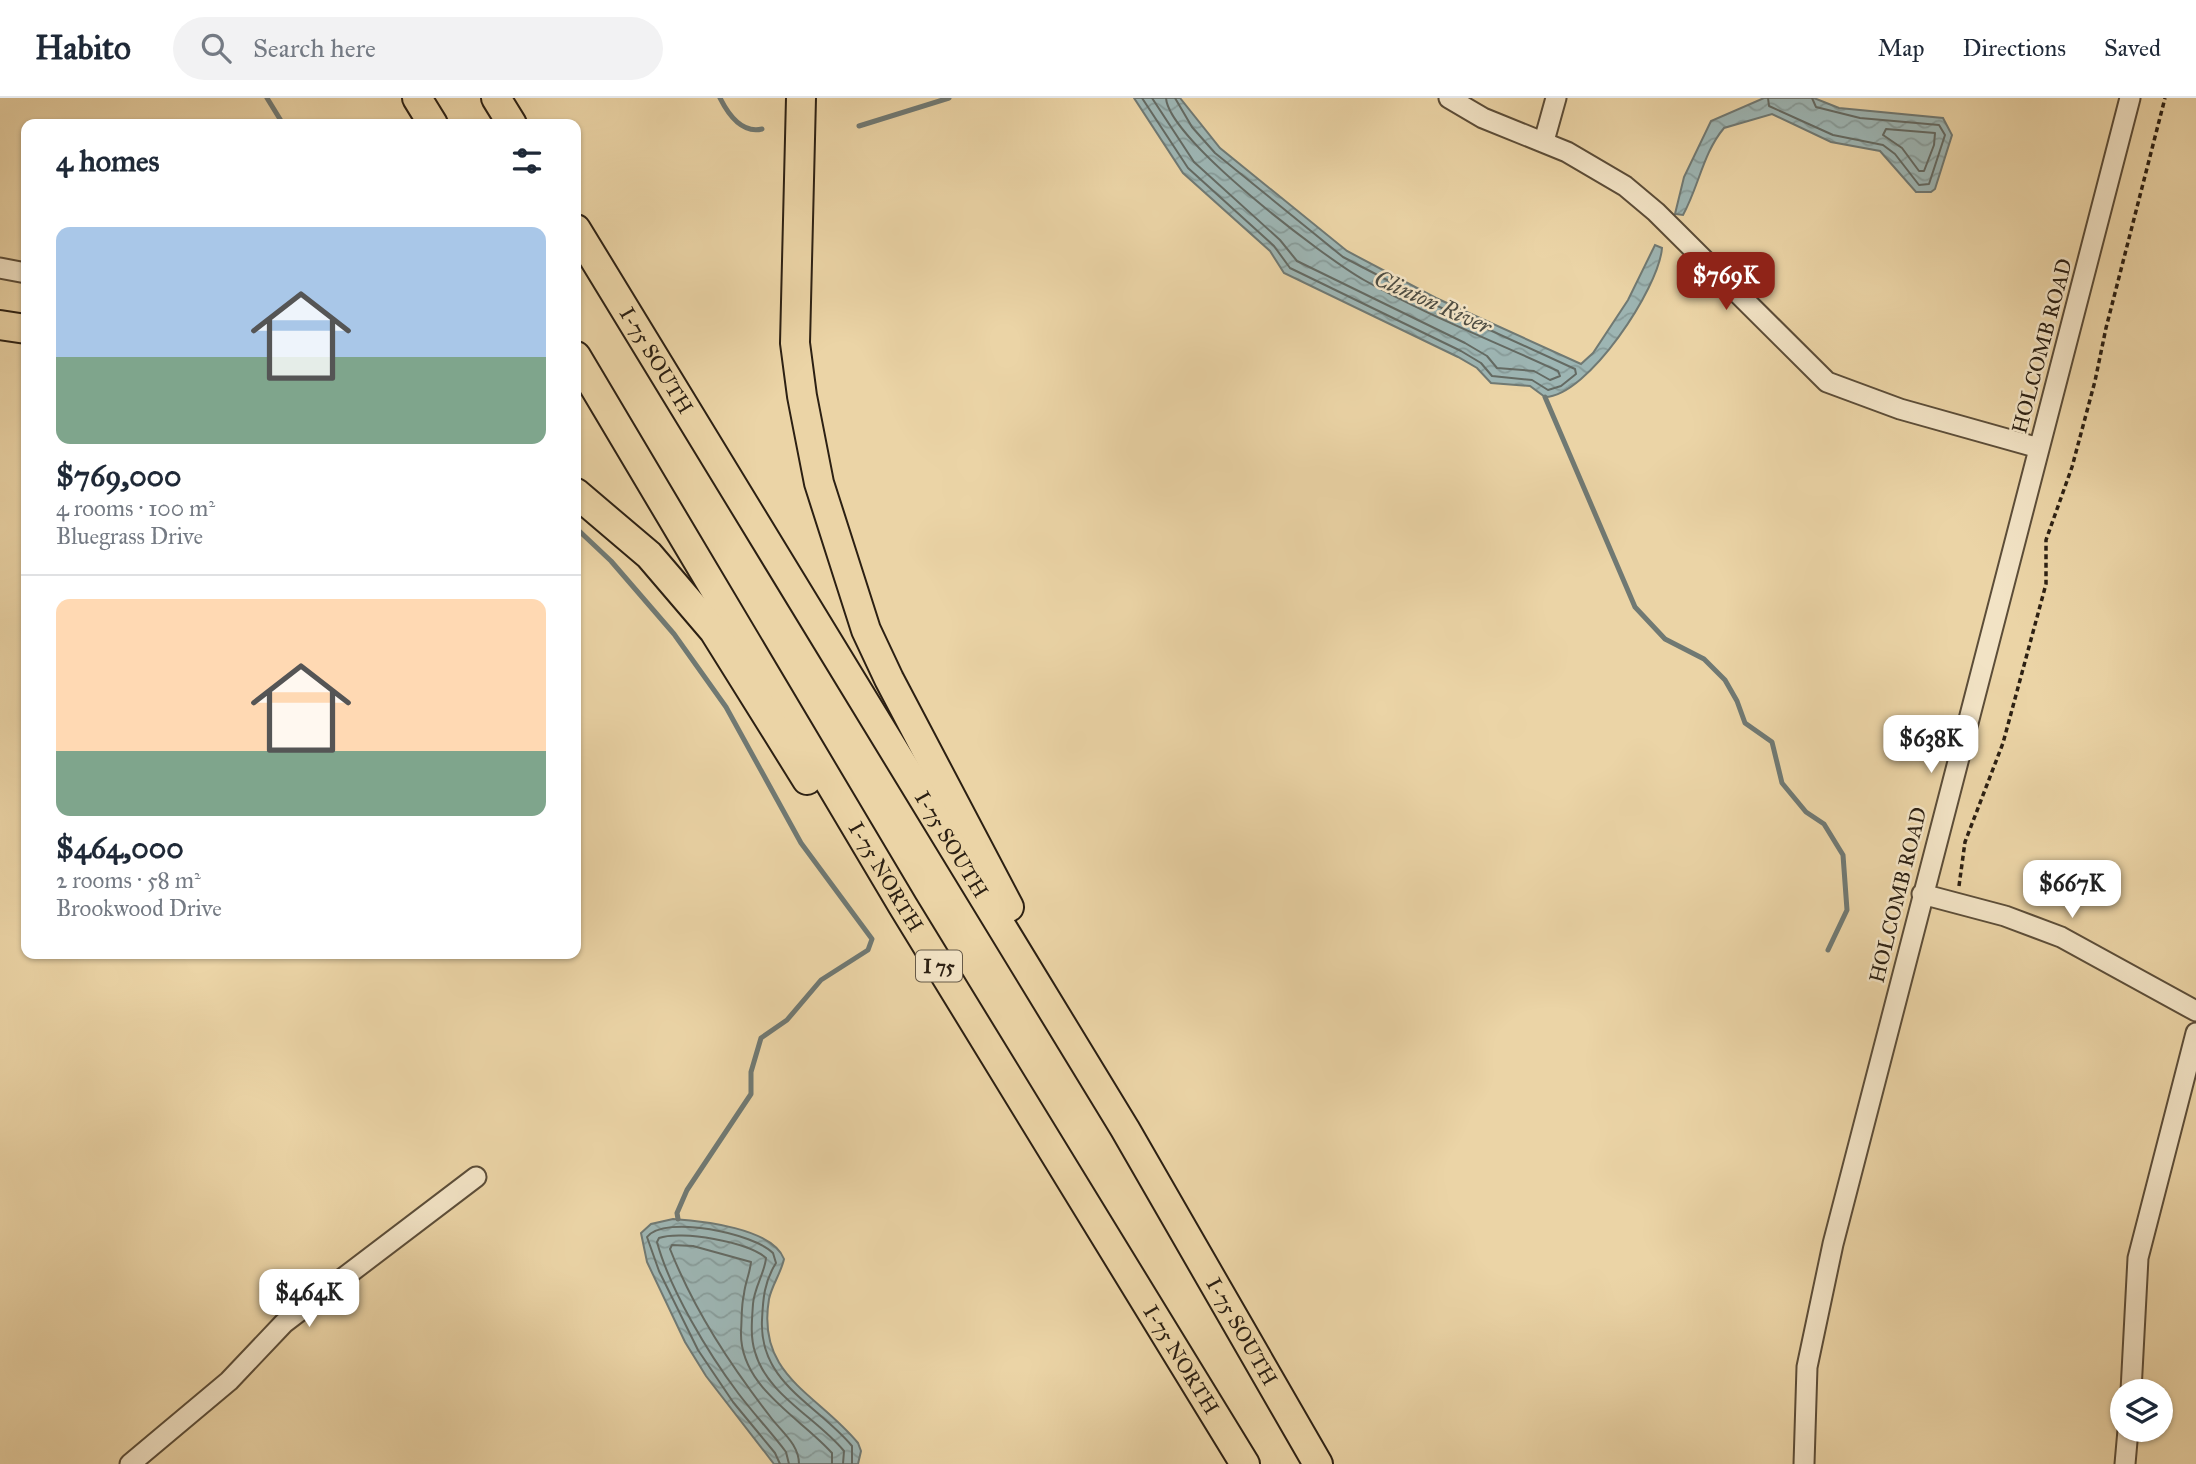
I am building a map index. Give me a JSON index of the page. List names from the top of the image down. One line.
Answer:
{"streets":{"highway":["I-75 SOUTH","I-75 NORTH","I 75"],"street":["HOLCOMB ROAD"]},"water":["Clinton River"],"page":{"header":"Habito","search":"Search here","nav":["Map","Directions","Saved"],"heading":"4 homes","list":[{"name":"$769,000","note":"4 rooms · 100 m² · Bluegrass Drive"},{"name":"$464,000","note":"2 rooms · 58 m² · Brookwood Drive"}],"price":["$769K","$638K","$667K","$464K"]}}
